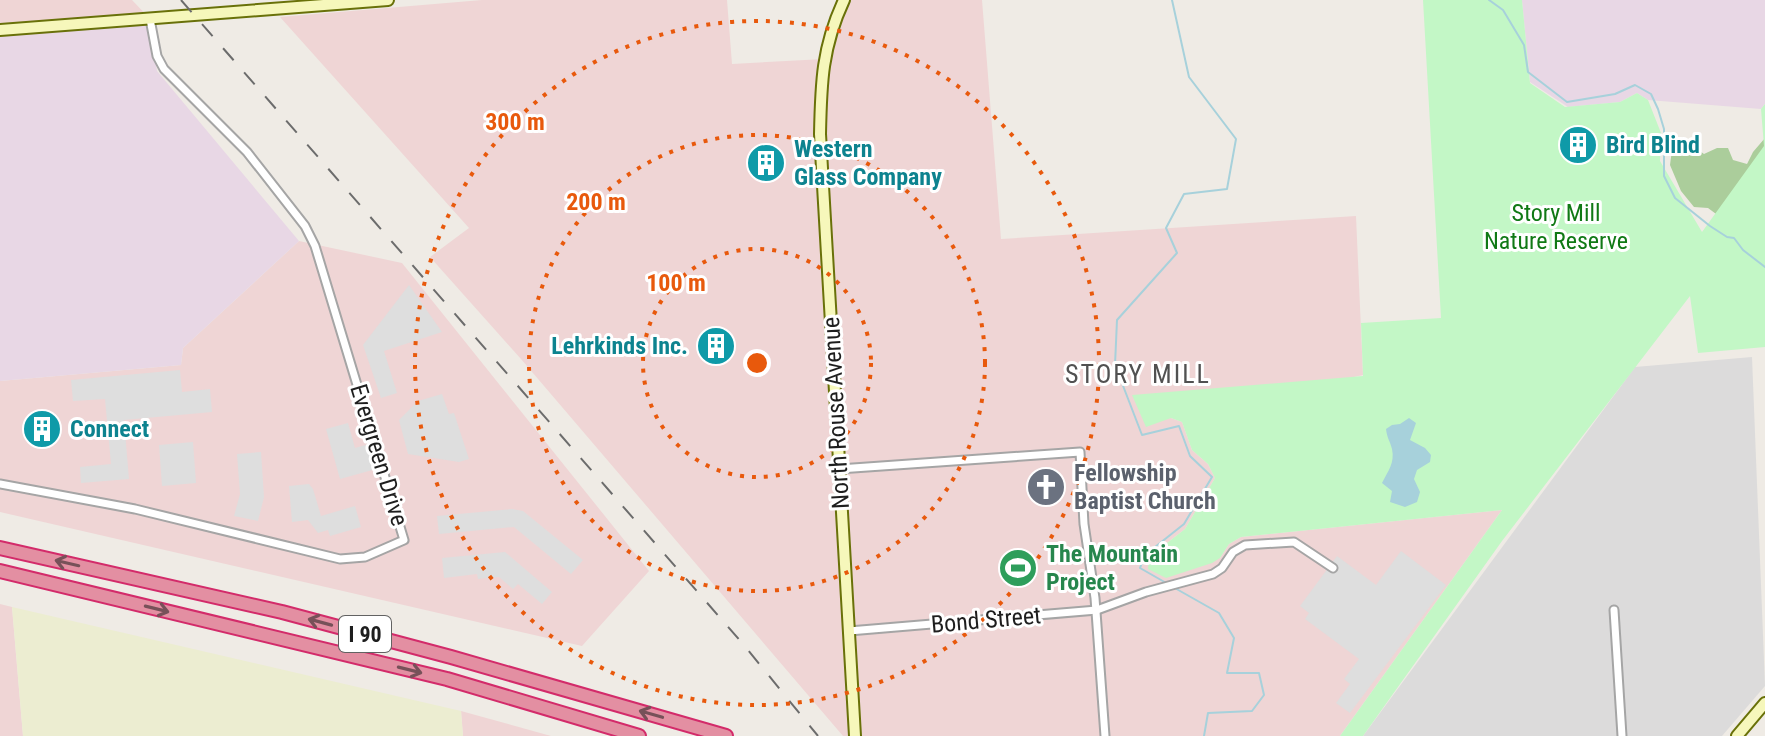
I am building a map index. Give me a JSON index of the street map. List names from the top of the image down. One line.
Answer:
{"streets":{"highway":["I 90"],"main road":["North Rouse Avenue"],"street":["Evergreen Drive","Bond Street"]},"crossings":[["North Rouse Avenue","Bond Street"]],"districts":["STORY MILL"],"parks":["Story Mill Nature Reserve"],"places":{"building":["Bird Blind","Western Glass Company","Lehrkinds Inc.","Connect"],"church":["Fellowship Baptist Church"],"sports":["The Mountain Project"]},"rings":["300 m","200 m","100 m"]}
